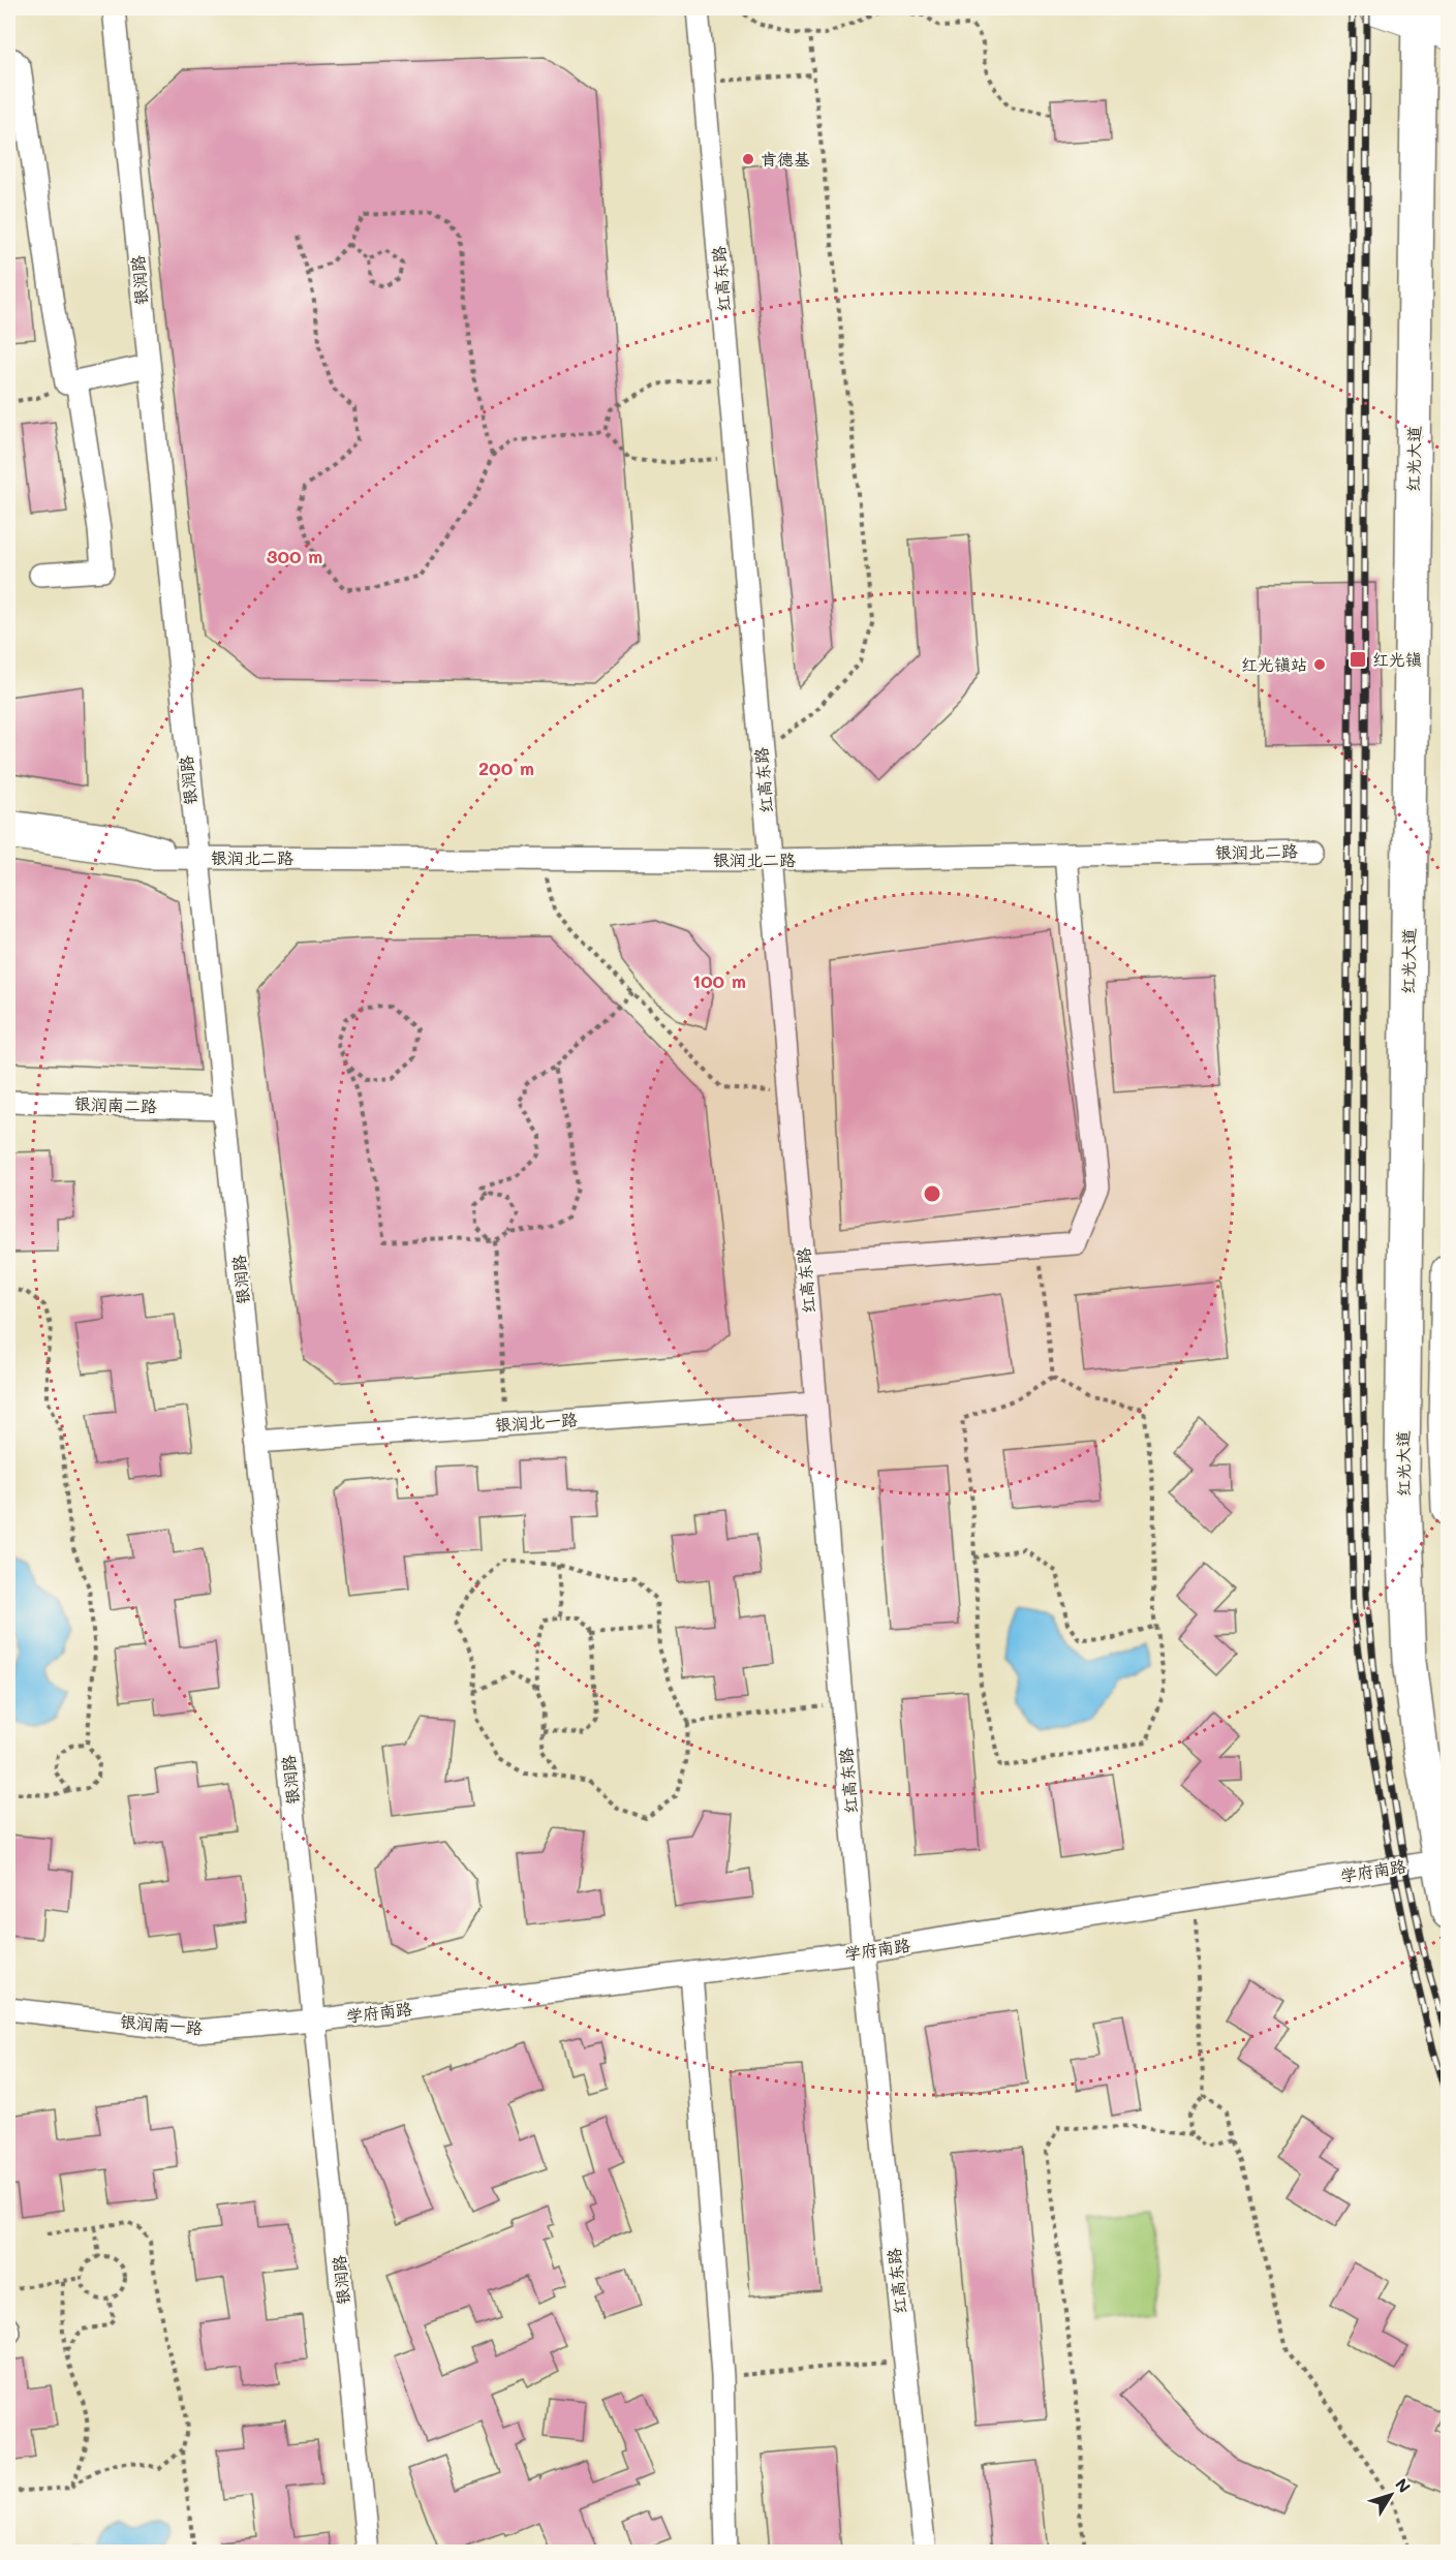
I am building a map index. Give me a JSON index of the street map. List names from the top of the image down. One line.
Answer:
{"streets":{"highway":["红光大道"],"street":["红高东路","银润路","银润北二路","银润南二路","银润北一路","学府南路","银润南一路"]},"crossings":[["红高东路","银润北二路"],["红高东路","银润北一路"],["红高东路","学府南路"],["银润路","银润北二路"],["银润路","银润南二路"],["银润路","银润北一路"],["银润路","学府南路"],["银润路","银润南一路"],["红光大道","学府南路"],["学府南路","银润南一路"]],"places":{"other":["肯德基","红光镇站"],"transit":["红光镇"]},"north":"top right","rings":["300 m","200 m","100 m"]}
